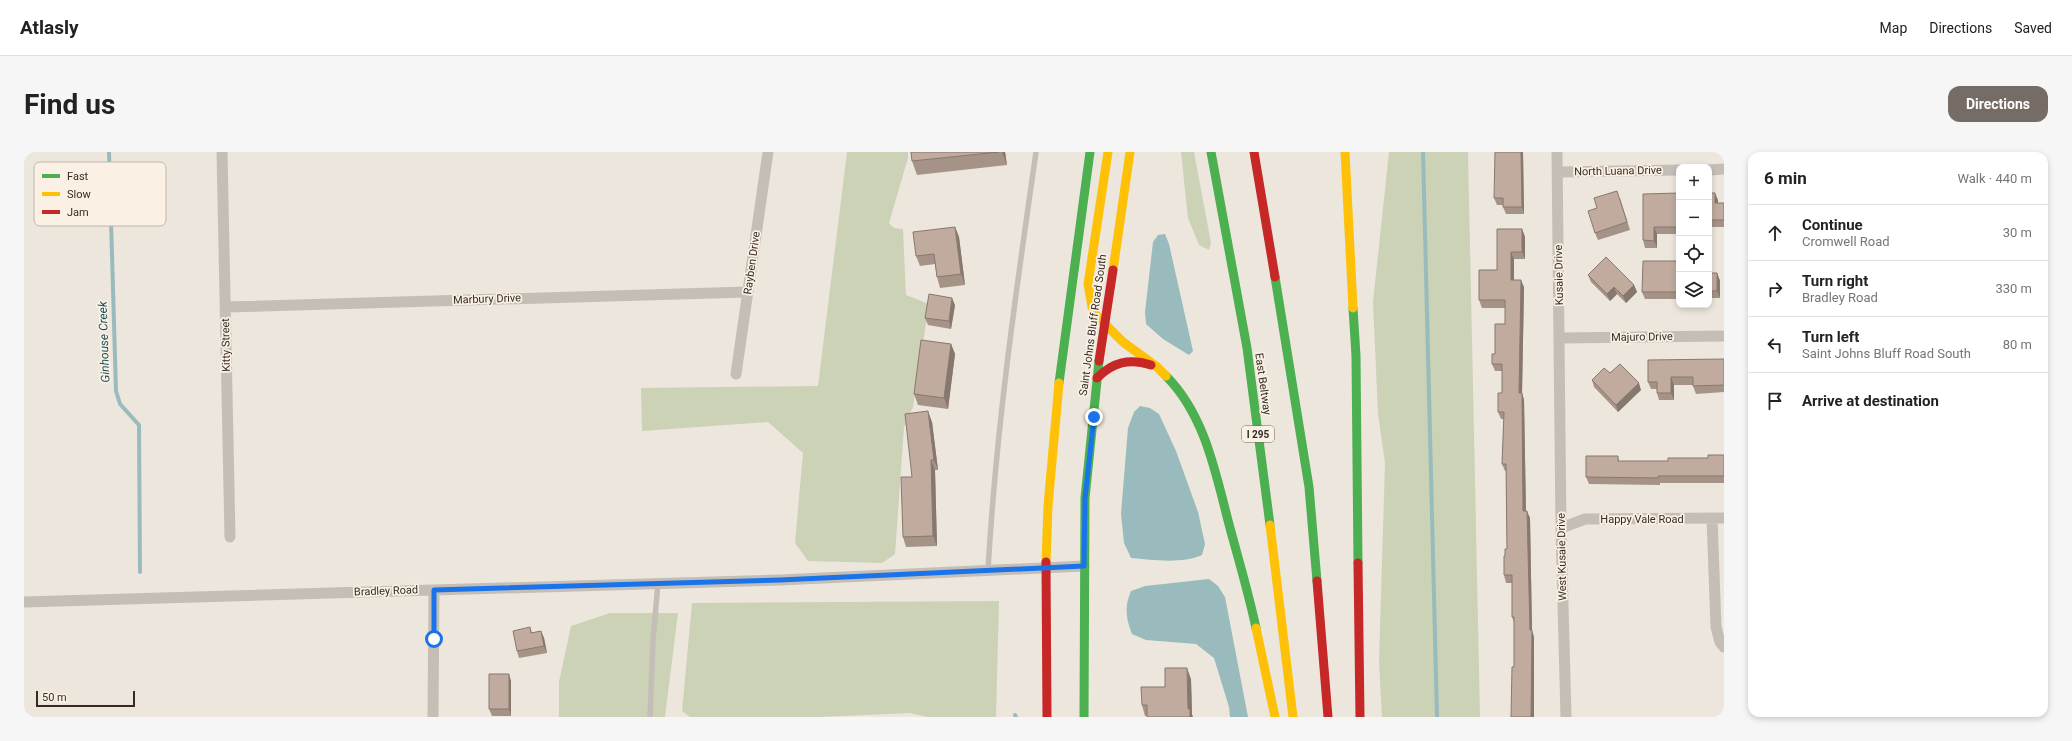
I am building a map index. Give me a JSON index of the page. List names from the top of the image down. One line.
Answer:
{"streets":{"main road":["Saint Johns Bluff Road South","East Beltway","I 295"],"street":["North Luana Drive","Rayben Drive","Kusaie Drive","Marbury Drive","Majuro Drive","Kitty Street","Happy Vale Road","West Kusaie Drive","Bradley Road"]},"crossings":[["North Luana Drive","Kusaie Drive"],["Rayben Drive","Marbury Drive"],["Kusaie Drive","Majuro Drive"],["Kusaie Drive","West Kusaie Drive"],["Marbury Drive","Kitty Street"],["Saint Johns Bluff Road South","Bradley Road"],["Happy Vale Road","West Kusaie Drive"]],"water":["Ginhouse Creek"],"legend":["Fast","Slow","Jam"],"scale_bar":"50 m","page":{"header":"Atlasly","nav":["Map","Directions","Saved"],"buttons":"Directions","title":"Find us","heading":["6 min","Walk · 440 m"],"map_buttons":["+","−"],"list":[["Continue","Cromwell Road","30 m"],["Turn right","Bradley Road","330 m"],["Turn left","Saint Johns Bluff Road South","80 m"],"Arrive at destination"],"scale":"50 m"}}
